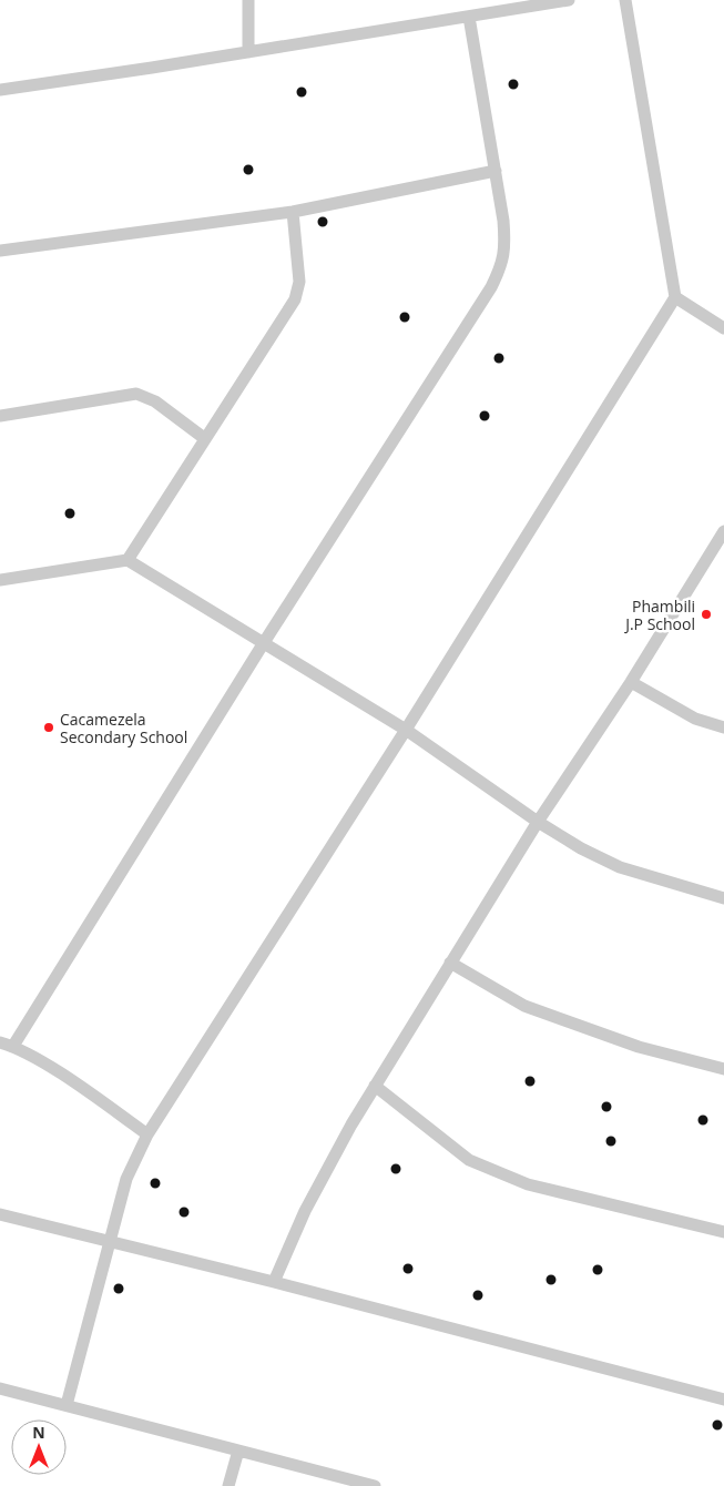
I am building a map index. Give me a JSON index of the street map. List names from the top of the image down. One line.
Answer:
{"places":["Phambili J.P School","Cacamezela Secondary School"],"north":"top"}
